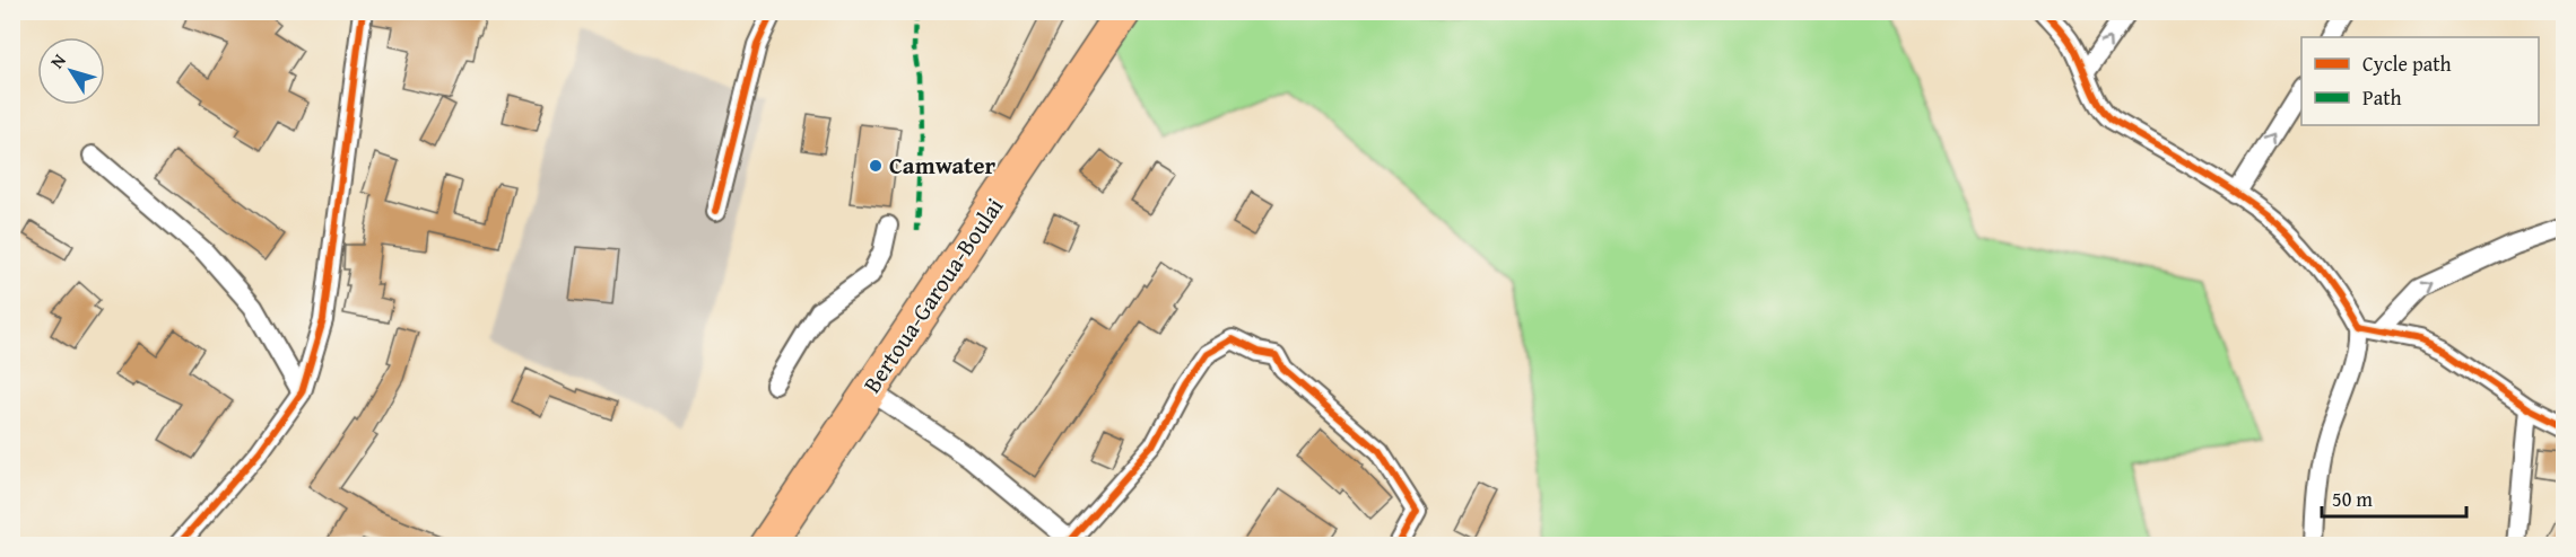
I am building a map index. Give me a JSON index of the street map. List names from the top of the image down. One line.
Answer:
{"streets":{"highway":["Bertoua-Garoua-Boulai"]},"places":["Camwater"],"legend":["Cycle path","Path"],"scale_bar":"50 m","north":"top left"}
